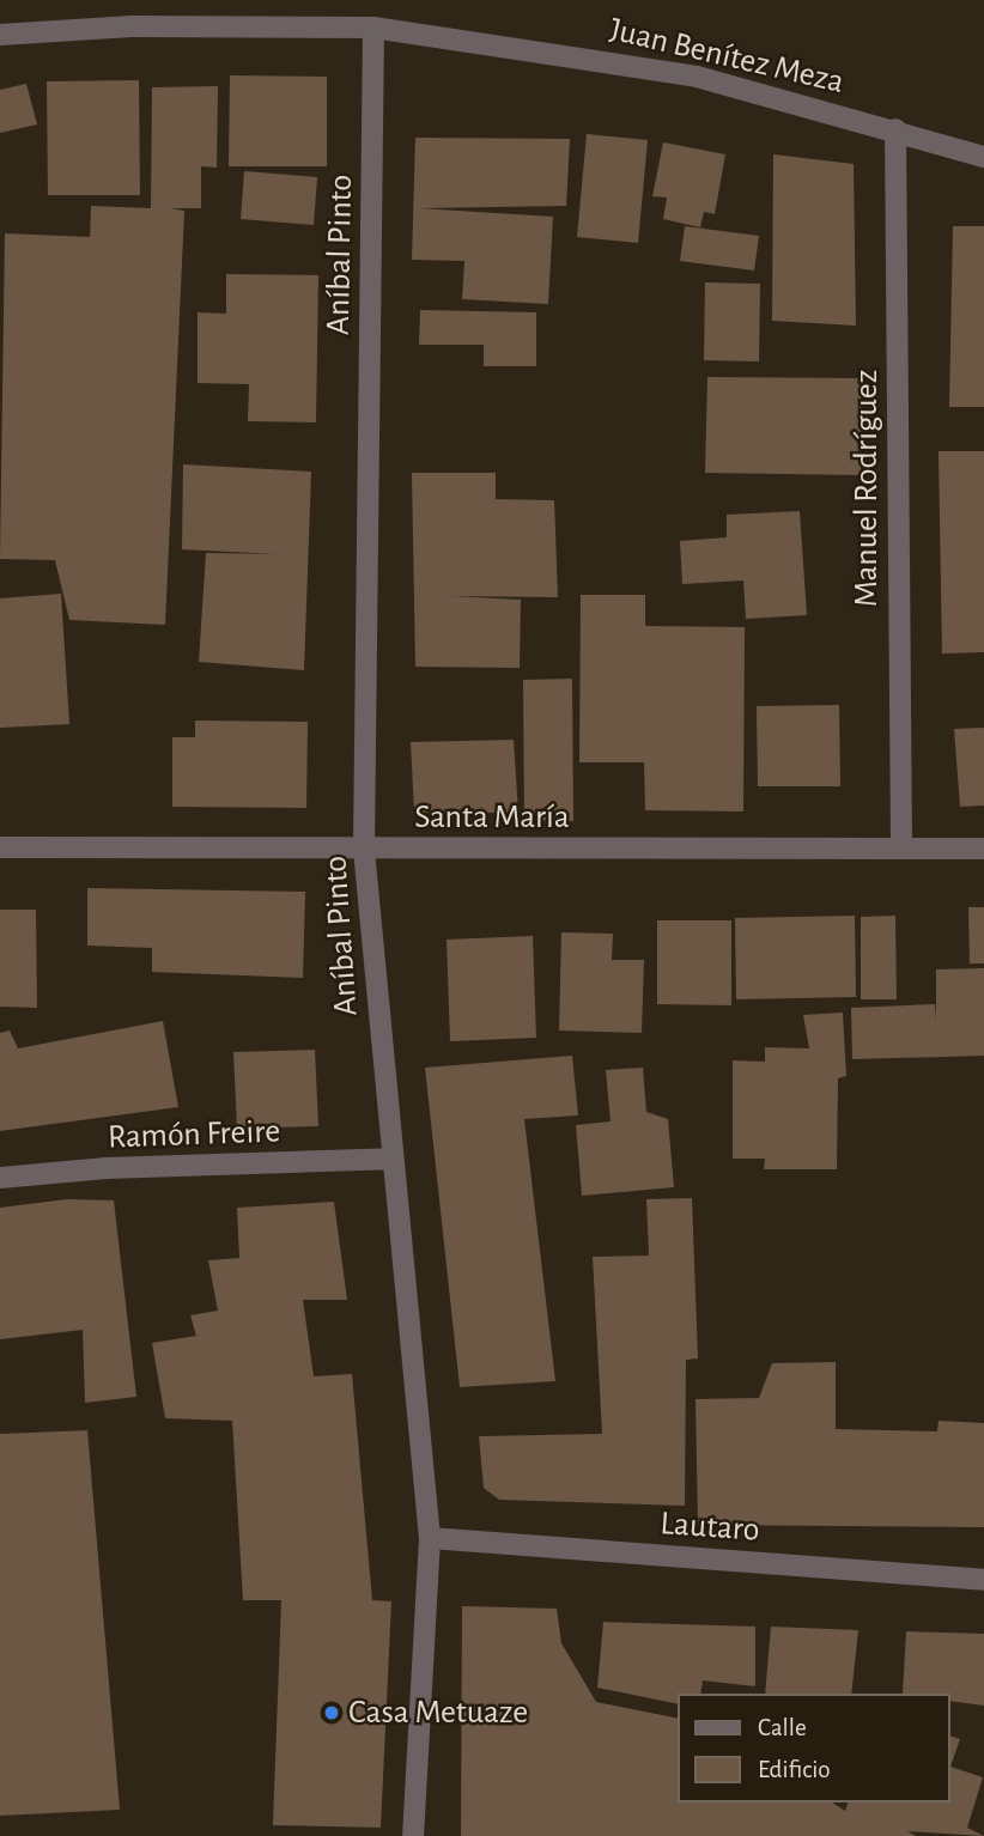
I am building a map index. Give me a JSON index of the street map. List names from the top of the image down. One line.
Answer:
{"streets":{"street":["Juan Benítez Meza","Aníbal Pinto","Manuel Rodríguez","Santa María","Ramón Freire","Lautaro"]},"crossings":[["Juan Benítez Meza","Aníbal Pinto"],["Juan Benítez Meza","Manuel Rodríguez"],["Aníbal Pinto","Santa María"],["Aníbal Pinto","Ramón Freire"],["Aníbal Pinto","Lautaro"],["Manuel Rodríguez","Santa María"]],"places":["Casa Metuaze"],"legend":["Calle","Edificio"]}
